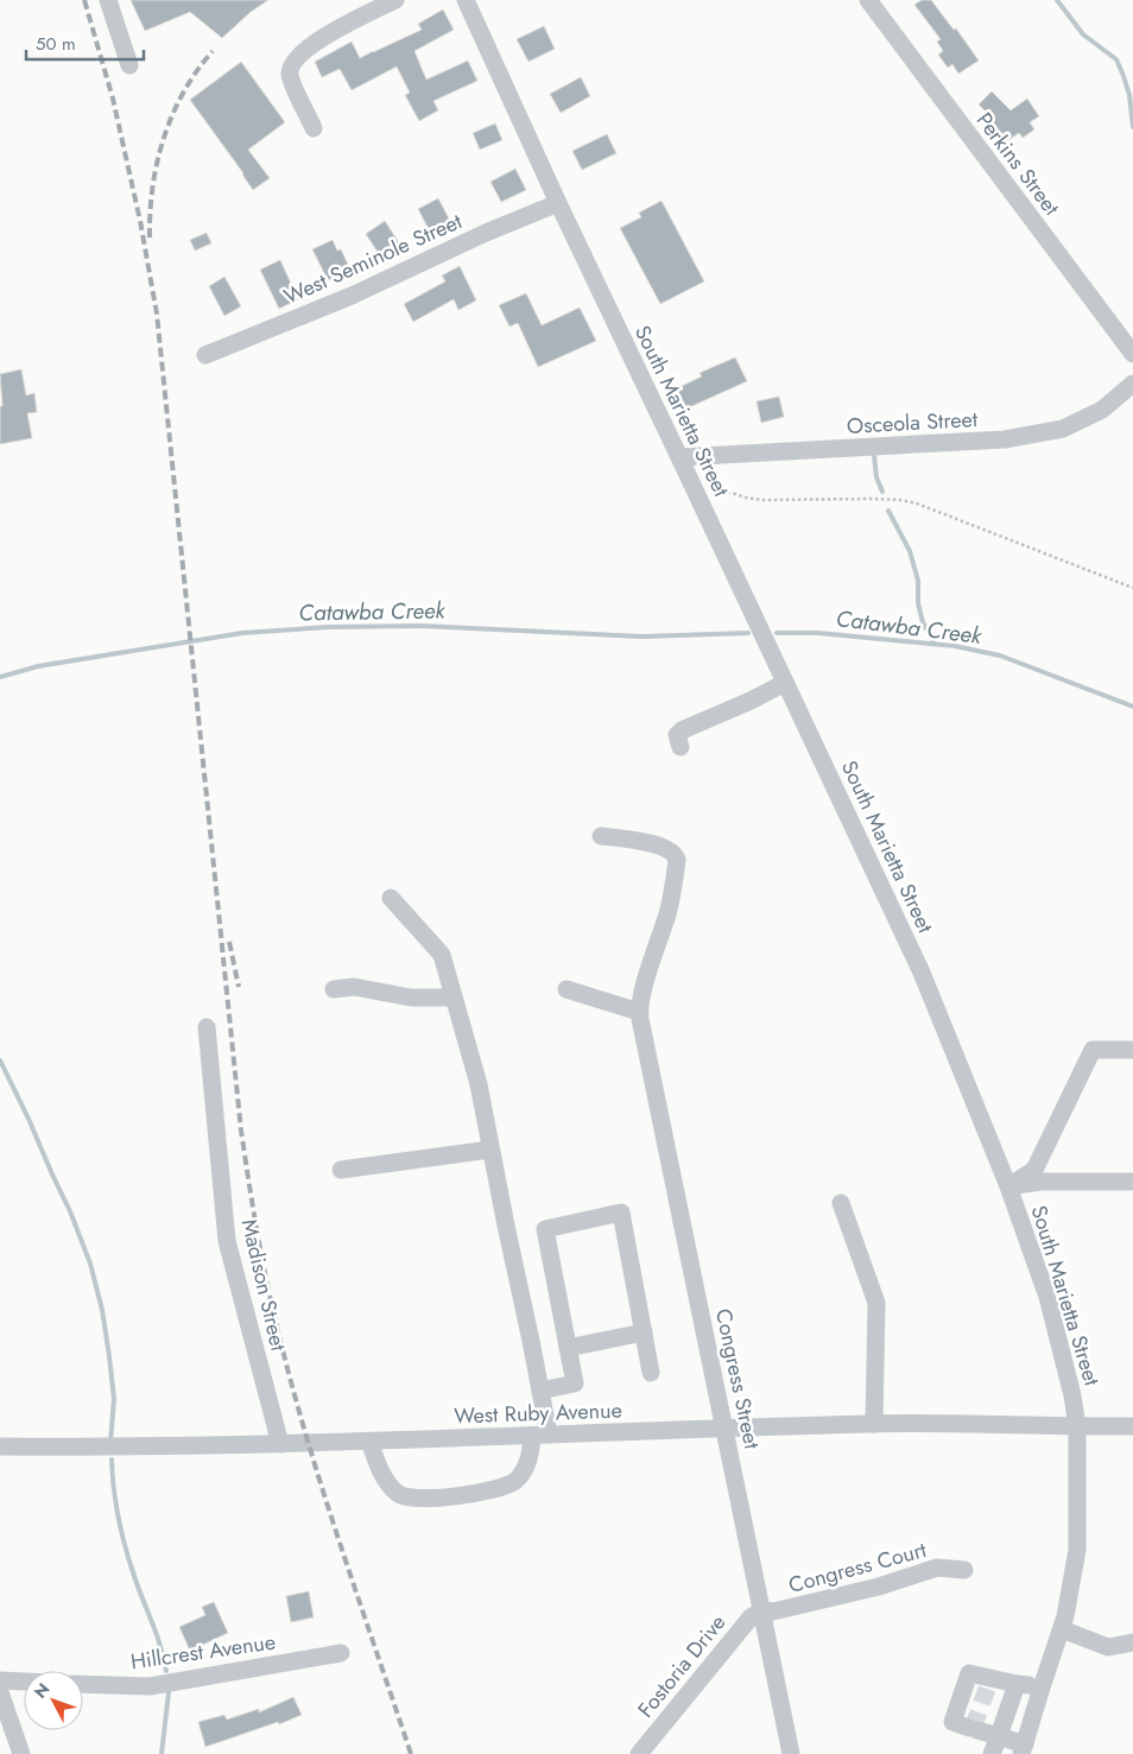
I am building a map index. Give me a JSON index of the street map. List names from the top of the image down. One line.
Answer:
{"streets":{"street":["Perkins Street","West Seminole Street","South Marietta Street","Osceola Street","Madison Street","Congress Street","West Ruby Avenue","Congress Court","Hillcrest Avenue","Fostoria Drive"]},"crossings":[["West Seminole Street","South Marietta Street"],["South Marietta Street","Osceola Street"],["South Marietta Street","West Ruby Avenue"],["Madison Street","West Ruby Avenue"],["Congress Street","West Ruby Avenue"],["Congress Street","Congress Court"],["Congress Street","Fostoria Drive"],["Congress Court","Fostoria Drive"]],"water":["Catawba Creek"],"scale_bar":"50 m","north":"top left"}
